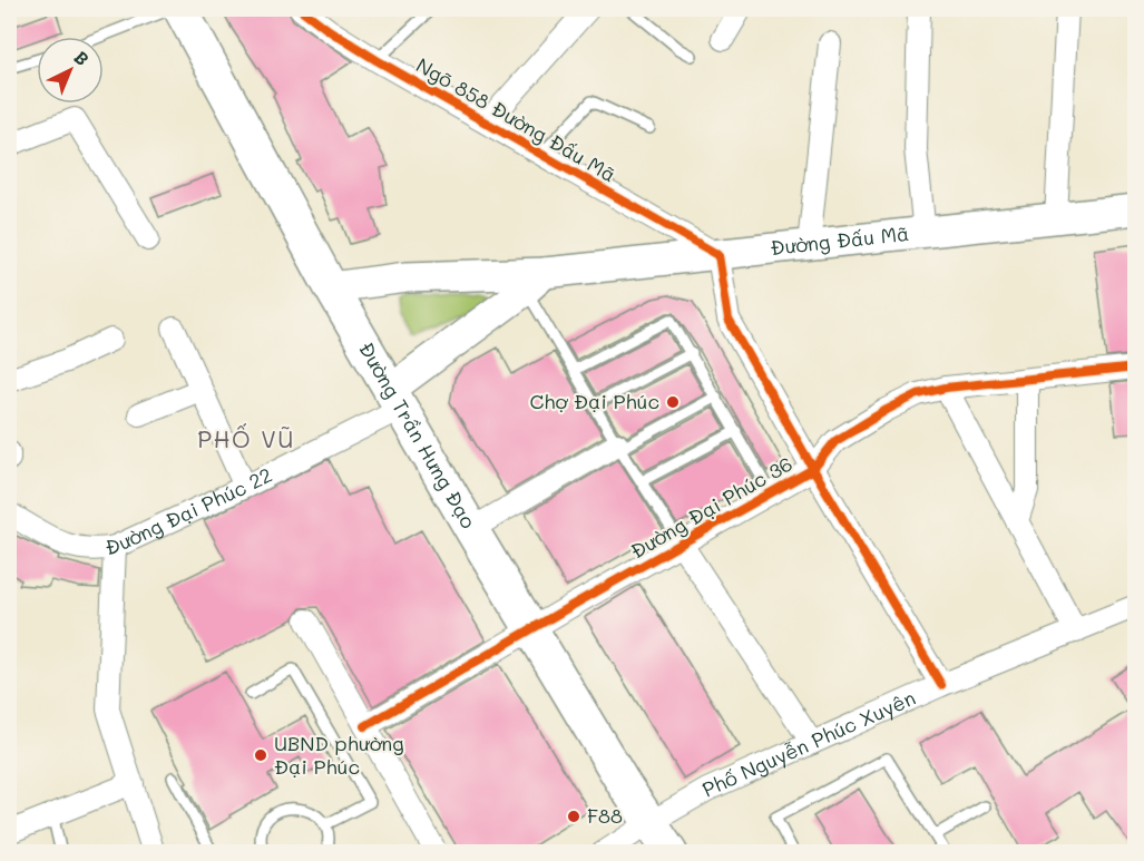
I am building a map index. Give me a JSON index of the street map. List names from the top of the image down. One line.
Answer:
{"streets":{"main road":["Đường Trần Hưng Đạo"],"street":["Ngõ 858 Đường Đấu Mã","Đường Đấu Mã","Đường Đại Phúc 36","Đường Đại Phúc 22","Phố Nguyễn Phúc Xuyên"]},"crossings":[["Ngõ 858 Đường Đấu Mã","Đường Đấu Mã"],["Đường Đấu Mã","Đường Trần Hưng Đạo"],["Đường Trần Hưng Đạo","Đường Đại Phúc 36"],["Đường Trần Hưng Đạo","Đường Đại Phúc 22"],["Đường Trần Hưng Đạo","Phố Nguyễn Phúc Xuyên"]],"districts":["PHỐ VŨ"],"places":["Chợ Đại Phúc","UBND phường Đại Phúc","F88"],"north":"top right"}
